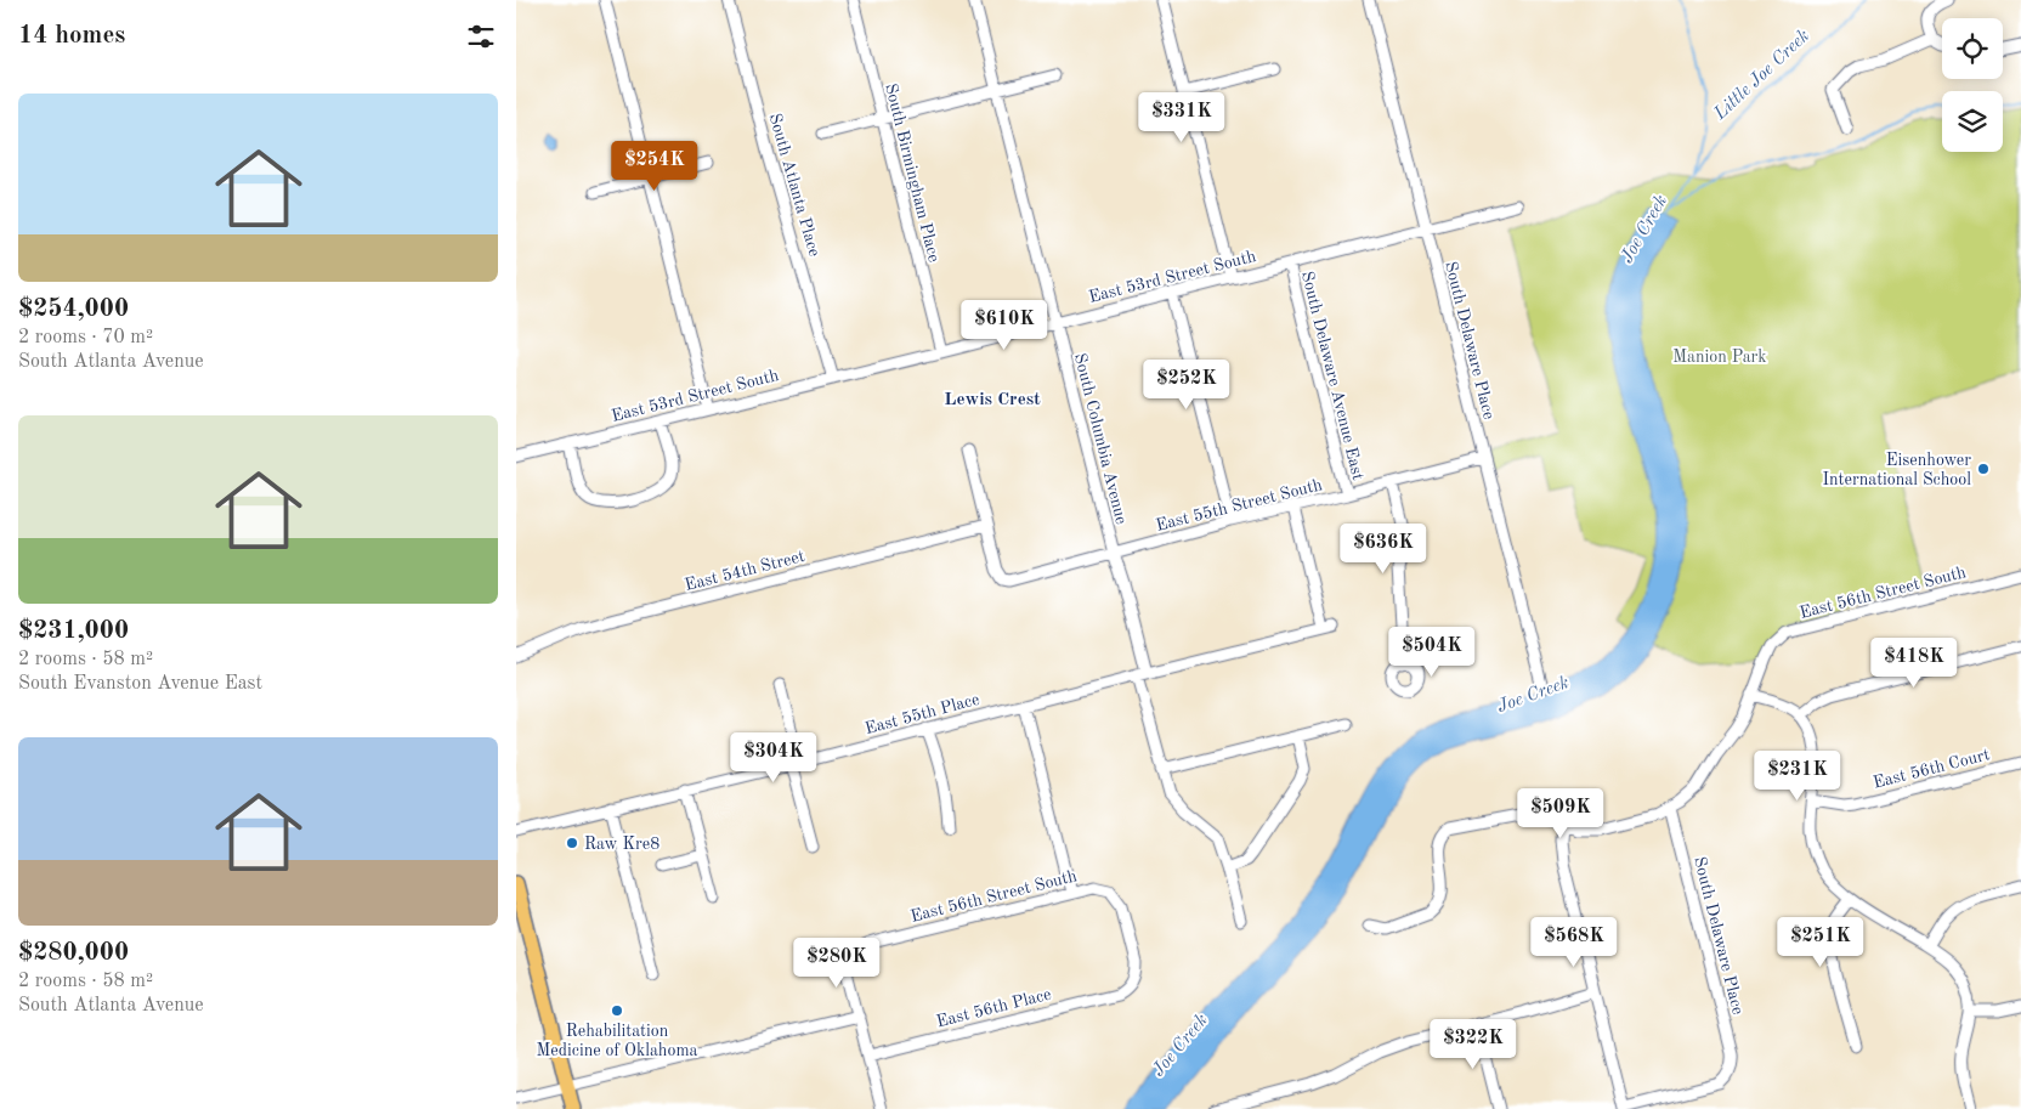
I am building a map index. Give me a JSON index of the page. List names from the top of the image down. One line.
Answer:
{"streets":{"street":["South Birmingham Place","South Atlanta Place","East 53rd Street South","South Delaware Place","South Delaware Avenue East","South Columbia Avenue","East 55th Street South","East 54th Street","East 56th Street South","East 55th Place","East 56th Court","East 56th Place"]},"crossings":[["South Birmingham Place","East 53rd Street South"],["South Atlanta Place","East 53rd Street South"],["East 53rd Street South","South Delaware Place"],["East 53rd Street South","South Delaware Avenue East"],["East 53rd Street South","South Columbia Avenue"],["South Delaware Place","East 55th Street South"],["South Delaware Avenue East","East 55th Street South"],["South Columbia Avenue","East 55th Street South"],["South Columbia Avenue","East 55th Place"],["East 55th Street South","East 54th Street"],["East 56th Street South","East 56th Place"]],"districts":["Lewis Crest"],"water":["Little Joe Creek","Joe Creek"],"parks":["Manion Park"],"places":["Eisenhower International School","Raw Kre8","Rehabilitation Medicine of Oklahoma"],"page":{"heading":"14 homes","list":[{"name":"$254,000","note":"2 rooms · 70 m² · South Atlanta Avenue"},{"name":"$231,000","note":"2 rooms · 58 m² · South Evanston Avenue East"},{"name":"$280,000","note":"2 rooms · 58 m² · South Atlanta Avenue"}],"price":["$331K","$254K","$610K","$252K","$636K","$504K","$418K","$304K","$231K","$509K","$568K","$251K","$280K","$322K"]}}
